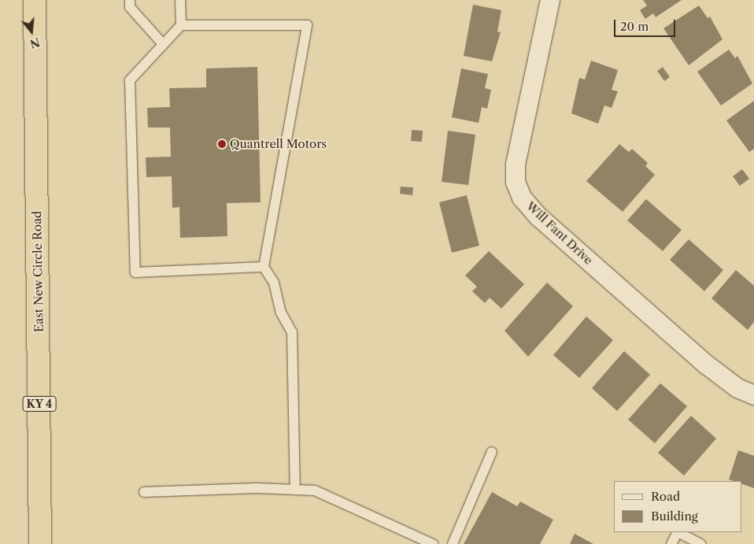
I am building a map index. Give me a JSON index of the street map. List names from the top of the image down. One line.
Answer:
{"streets":{"highway":["East New Circle Road","KY 4"],"street":["Will Fant Drive"]},"places":["Quantrell Motors"],"legend":["Road","Building"],"scale_bar":"20 m","north":"bottom"}
